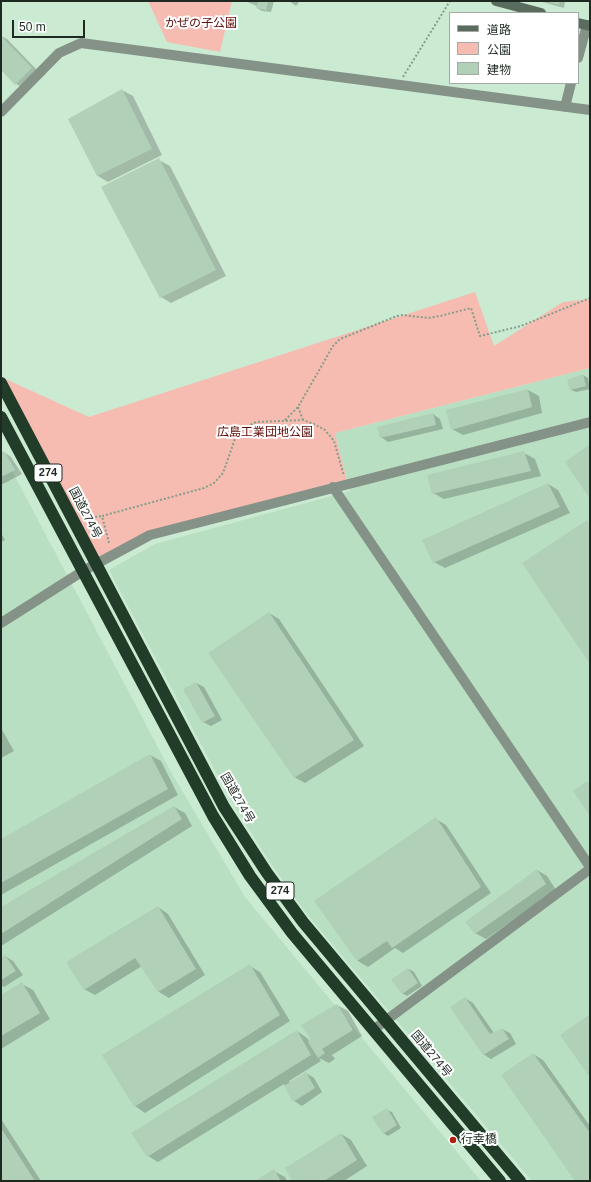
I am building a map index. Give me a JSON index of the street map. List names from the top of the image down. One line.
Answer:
{"streets":{"highway":["274","国道274号"]},"parks":["かぜの子公園","広島工業団地公園"],"places":["行幸橋"],"legend":["道路","公園","建物"],"scale_bar":"50 m"}
